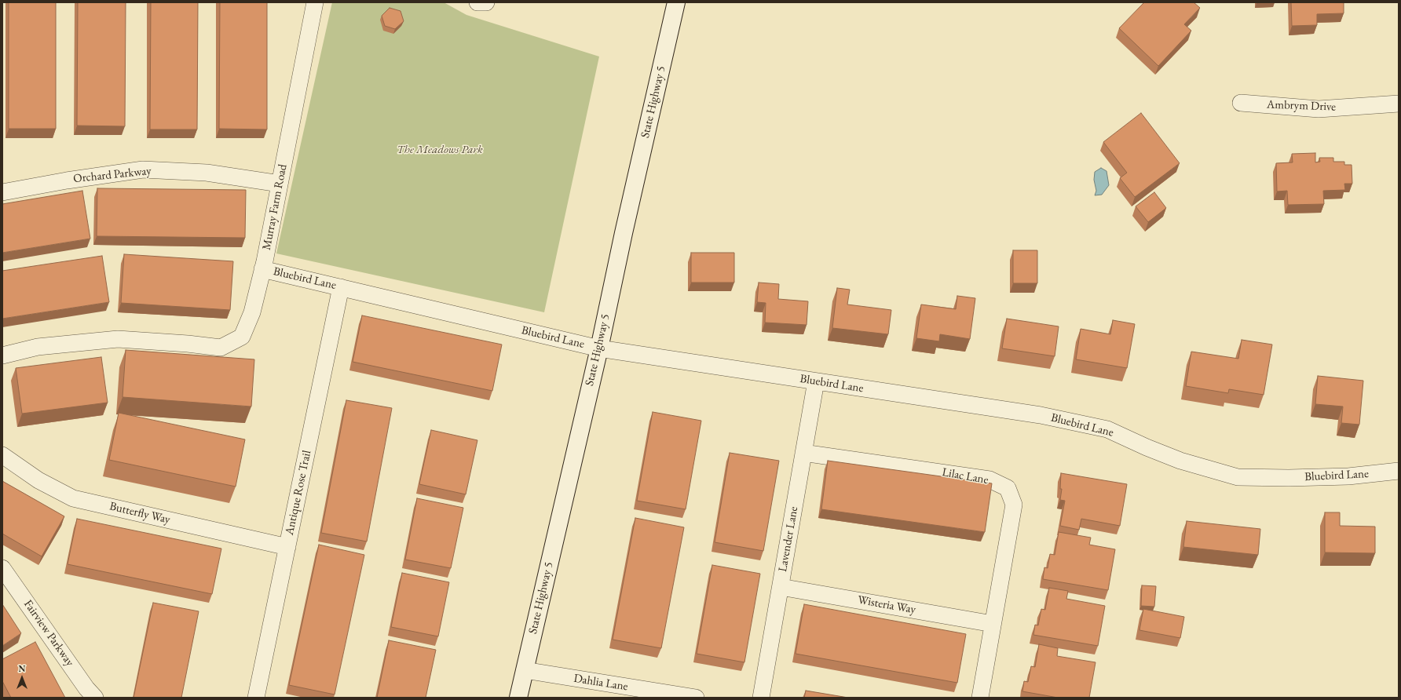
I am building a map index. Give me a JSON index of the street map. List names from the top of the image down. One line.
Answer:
{"streets":{"main road":["State Highway 5"],"street":["Ambrym Drive","Orchard Parkway","Murray Farm Road","Bluebird Lane","Lilac Lane","Antique Rose Trail","Butterfly Way","Lavender Lane","Wisteria Way","Fairview Parkway","Dahlia Lane"]},"crossings":[["State Highway 5","Bluebird Lane"],["State Highway 5","Dahlia Lane"],["Orchard Parkway","Murray Farm Road"],["Murray Farm Road","Bluebird Lane"],["Bluebird Lane","Antique Rose Trail"],["Bluebird Lane","Lavender Lane"],["Lilac Lane","Lavender Lane"],["Lilac Lane","Wisteria Way"],["Antique Rose Trail","Butterfly Way"],["Lavender Lane","Wisteria Way"]],"parks":["The Meadows Park"],"north":"top"}
